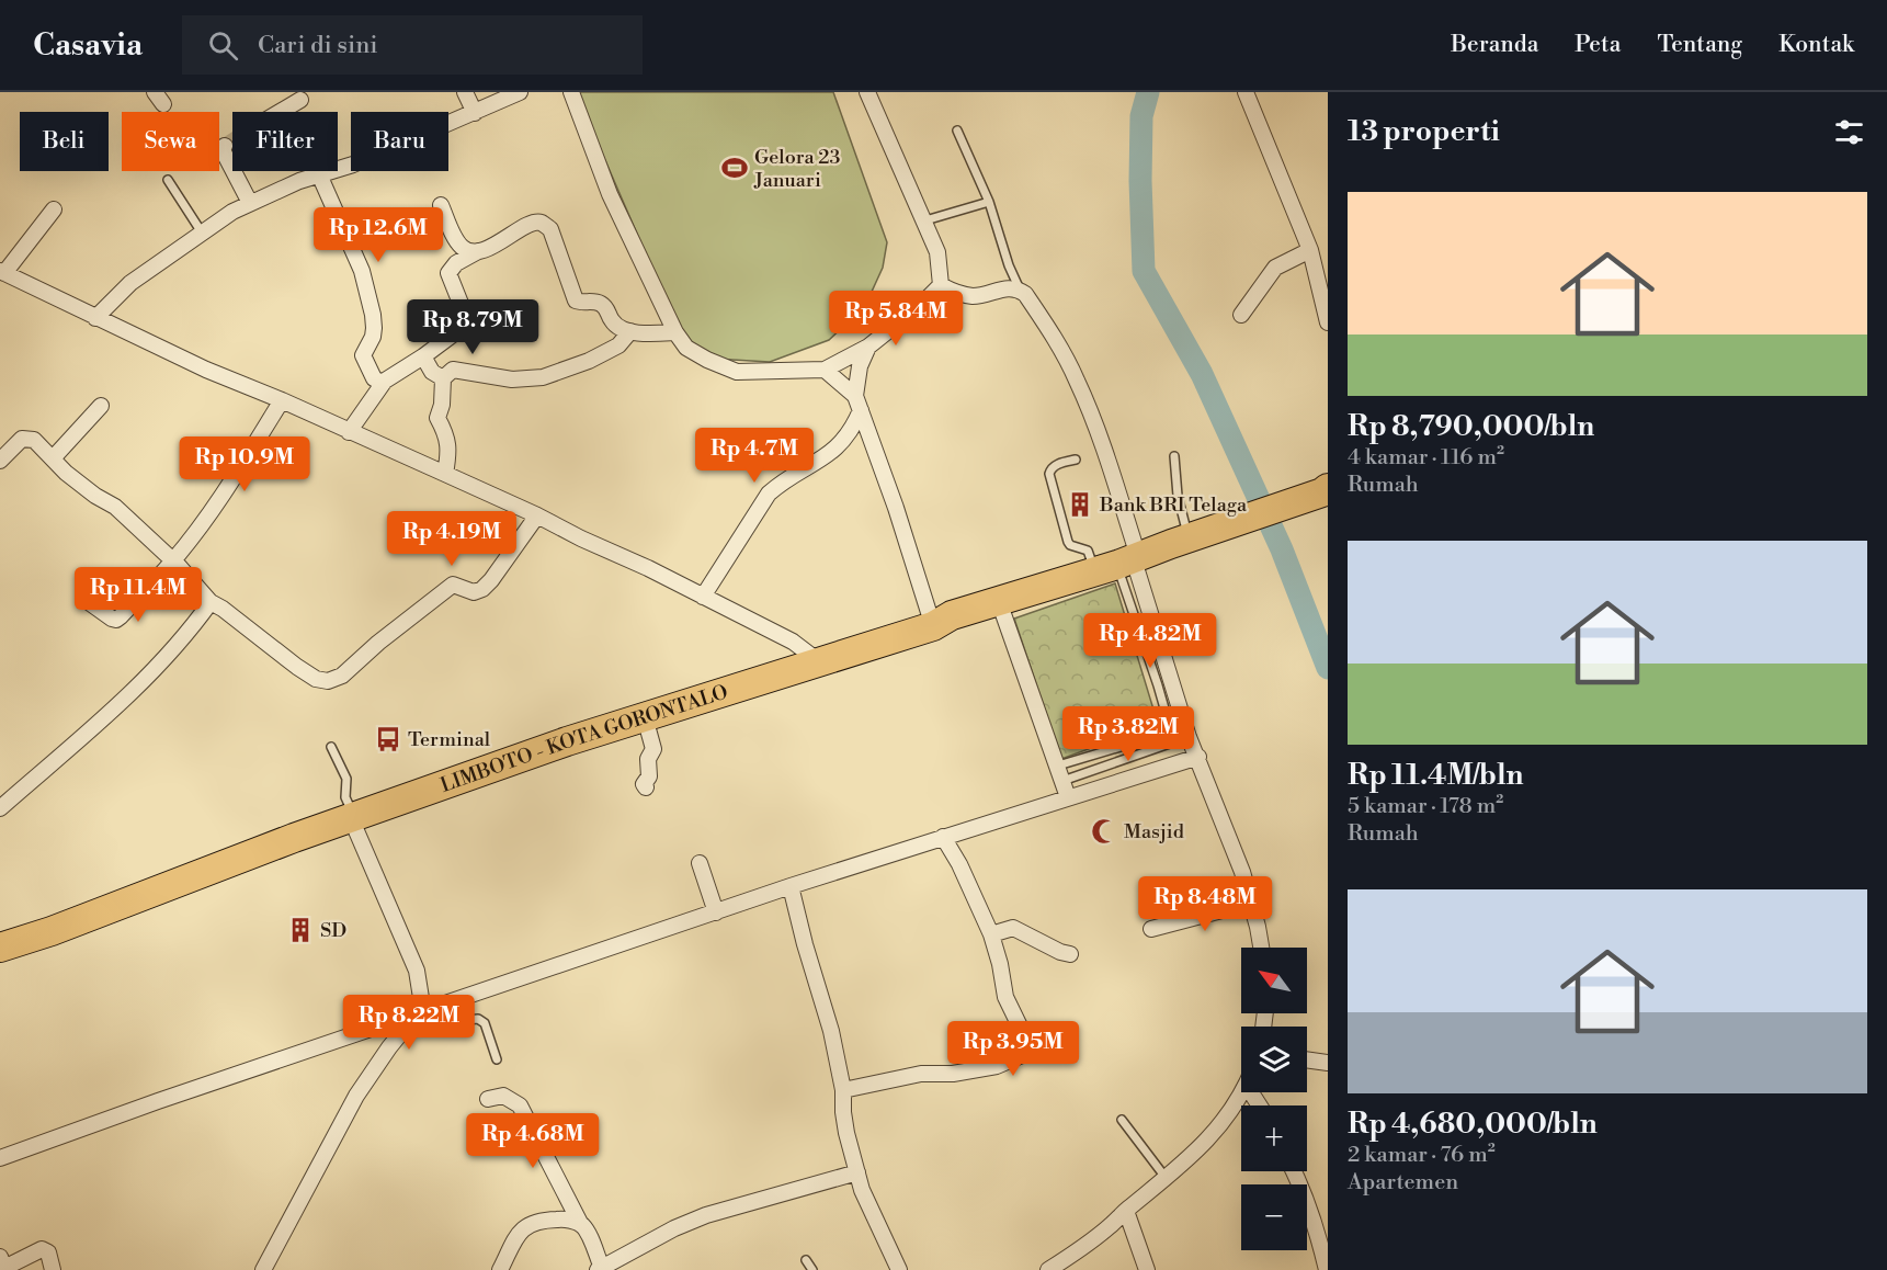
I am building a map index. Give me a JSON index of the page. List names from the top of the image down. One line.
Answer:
{"streets":{"highway":["LIMBOTO - KOTA GORONTALO"]},"places":{"sports":["Gelora 23 Januari"],"building":["Bank BRI Telaga","SD"],"bus stop":["Terminal"],"mosque":["Masjid"]},"north":"top left","page":{"header":"Casavia","search":"Cari di sini","nav":["Beranda","Peta","Tentang","Kontak"],"heading":"13 properti","chip":["Beli","Sewa","Filter","Baru"],"list":[{"name":"Rp 8,790,000/bln","note":"4 kamar · 116 m² · Rumah"},{"name":"Rp 11.4M/bln","note":"5 kamar · 178 m² · Rumah"},{"name":"Rp 4,680,000/bln","note":"2 kamar · 76 m² · Apartemen"}],"price":["Rp 12.6M","Rp 5.84M","Rp 8.79M","Rp 4.7M","Rp 10.9M","Rp 4.19M","Rp 11.4M","Rp 4.82M","Rp 3.82M","Rp 8.48M","Rp 8.22M","Rp 3.95M","Rp 4.68M"],"map_buttons":["+","−"]}}
